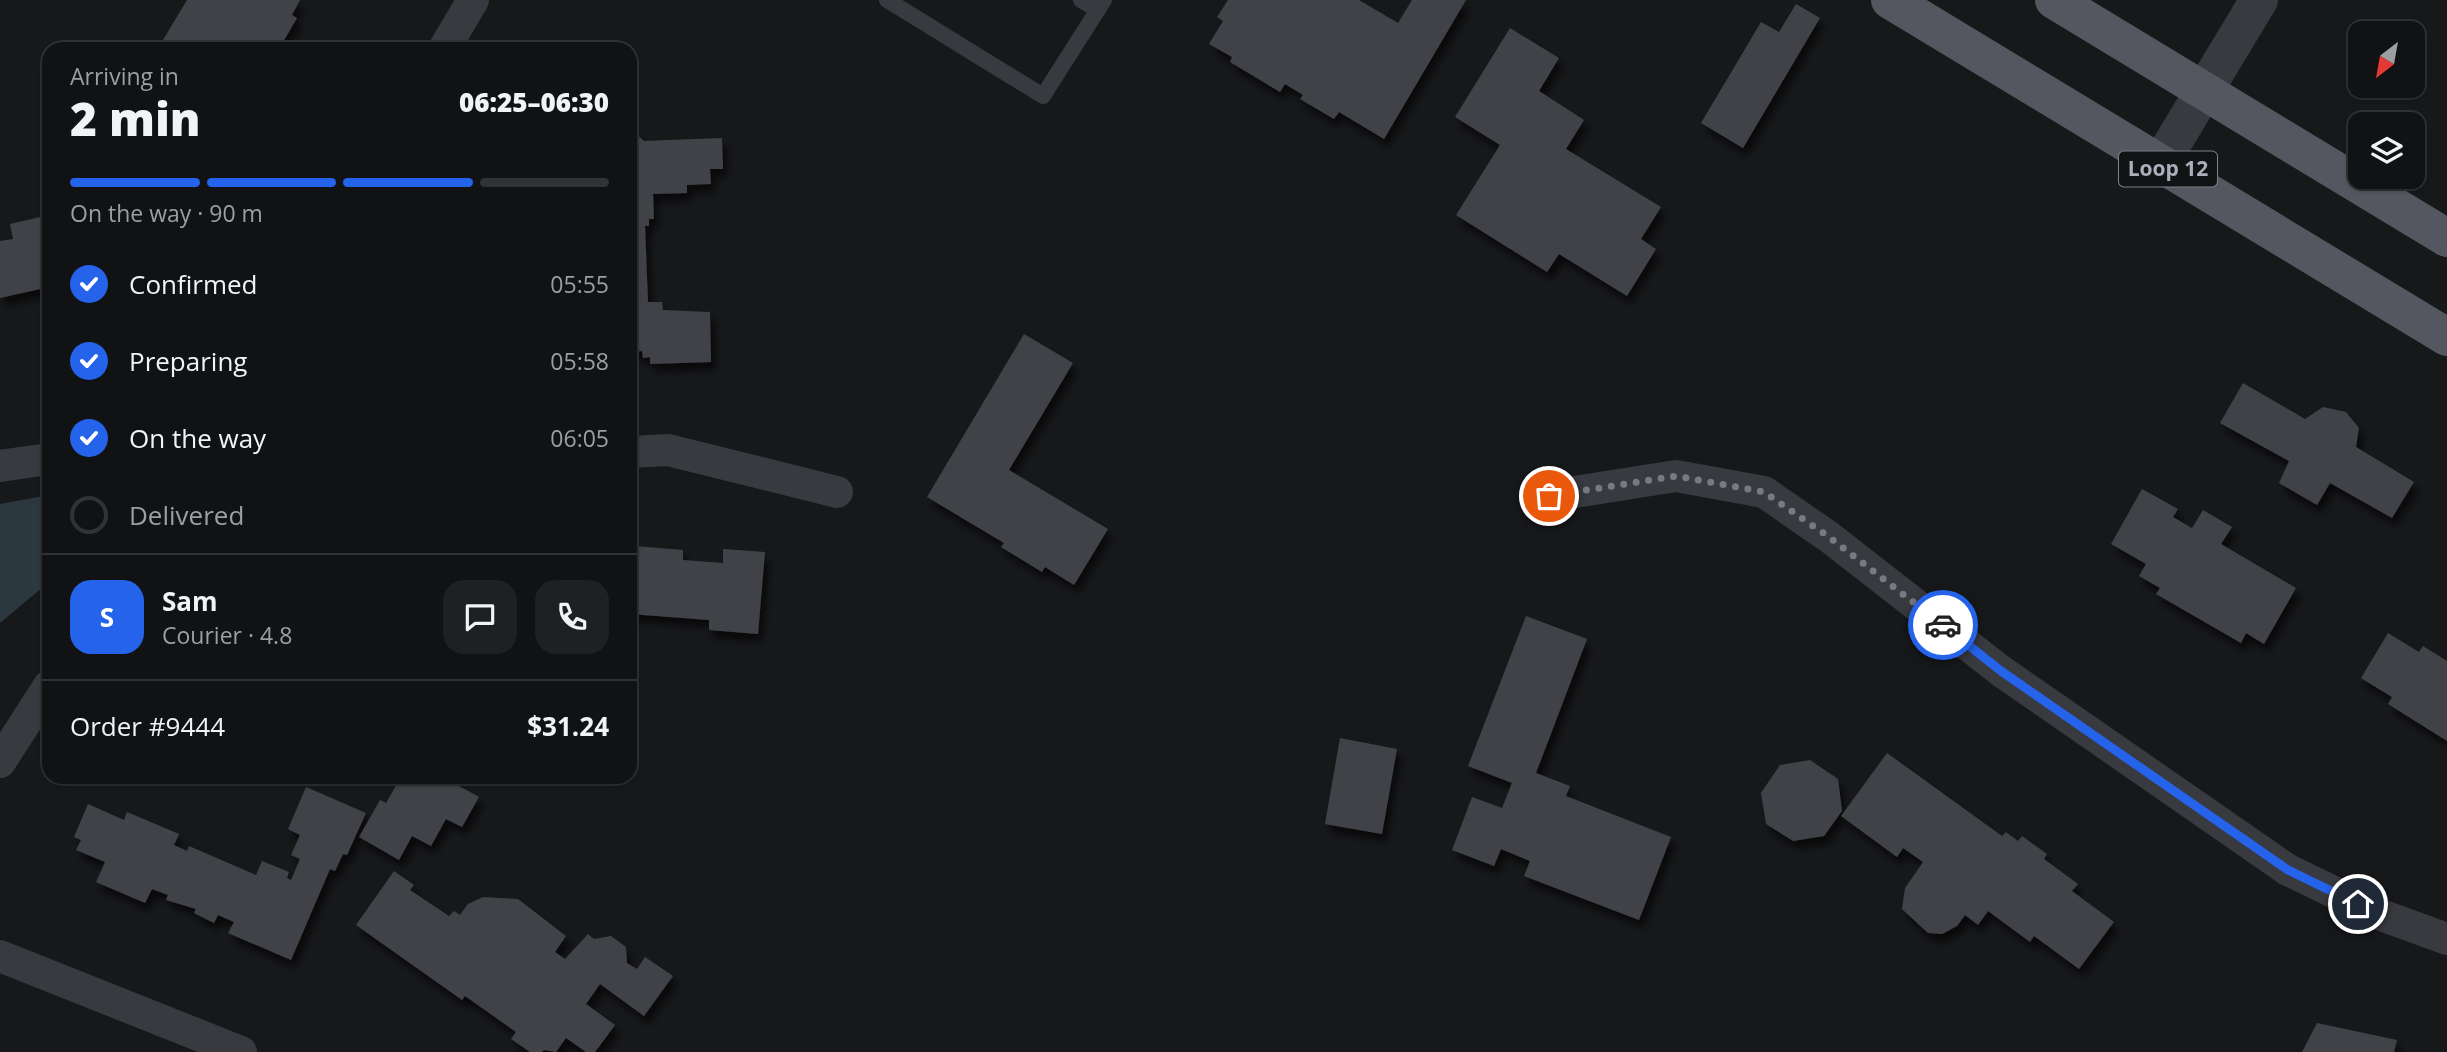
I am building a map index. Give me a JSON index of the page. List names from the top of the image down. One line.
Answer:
{"streets":{"main road":["Loop 12"]},"north":"bottom left","page":{"heading":["2 min","Arriving in","06:25–06:30"],"panel":["Sam","Courier · 4.8","Order #9444","$31.24"],"bar":"On the way · 90 m","list":[["Confirmed","05:55"],["Preparing","05:58"],["On the way","06:05"],"Delivered"],"round":"S"}}
